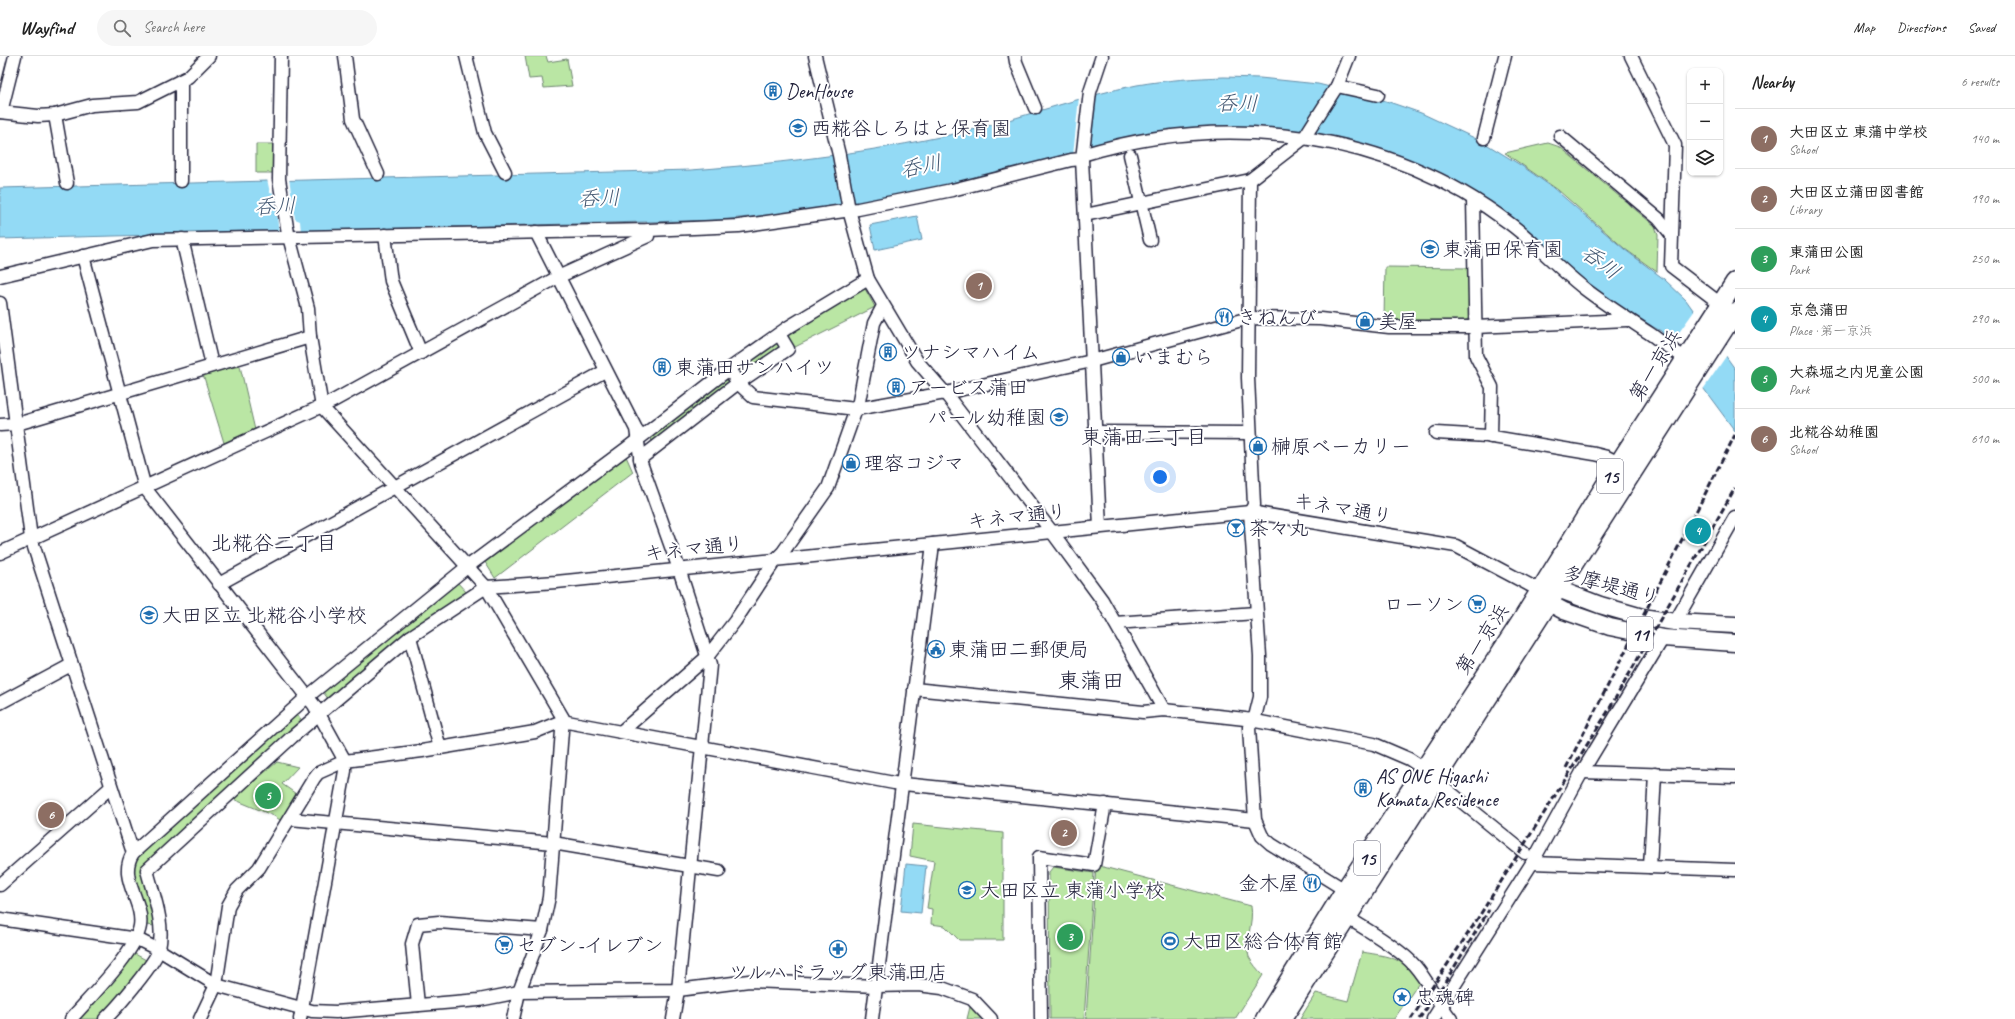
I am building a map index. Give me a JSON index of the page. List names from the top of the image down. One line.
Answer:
{"streets":{"highway":["第一京浜","15"],"main road":["多摩堤通り","11"],"street":["キネマ通り"]},"crossings":[["第一京浜","キネマ通り"],["第一京浜","多摩堤通り"],["キネマ通り","多摩堤通り"]],"districts":["東蒲田二丁目","北糀谷二丁目","東蒲田"],"water":["呑川"],"places":{"building":["DenHouse","ツナシマハイム","東蒲田サンハイツ","アービス蒲田","AS ONE Higashi Kamata Residence"],"school or university":["西糀谷しろはと保育園","東蒲田保育園","パール幼稚園","大田区立 北糀谷小学校","大田区立 東蒲小学校"],"restaurant":["きねんび","金木屋"],"shop":["美屋","いまむら","榊原ベーカリー","理容コジマ"],"bar":["茶々丸"],"supermarket":["ローソン","セブン-イレブン"],"public building":["東蒲田二郵便局"],"sports":["大田区総合体育館"],"pharmacy":["ツルハドラッグ東蒲田店"],"place":["忠魂碑"]},"page":{"header":"Wayfind","search":"Search here","nav":["Map","Directions","Saved"],"heading":["Nearby","6 results"],"map_buttons":["+","−"],"list":[{"mark":"1","name":"大田区立 東蒲中学校","note":"School","value":"140 m"},{"mark":"2","name":"大田区立蒲田図書館","note":"Library","value":"190 m"},{"mark":"3","name":"東蒲田公園","note":"Park","value":"250 m"},{"mark":"4","name":"京急蒲田","note":"Place · 第一京浜","value":"290 m"},{"mark":"5","name":"大森堀之内児童公園","note":"Park","value":"500 m"},{"mark":"6","name":"北糀谷幼稚園","note":"School","value":"610 m"}],"pins":["1","4","5","6","2","3"]}}
